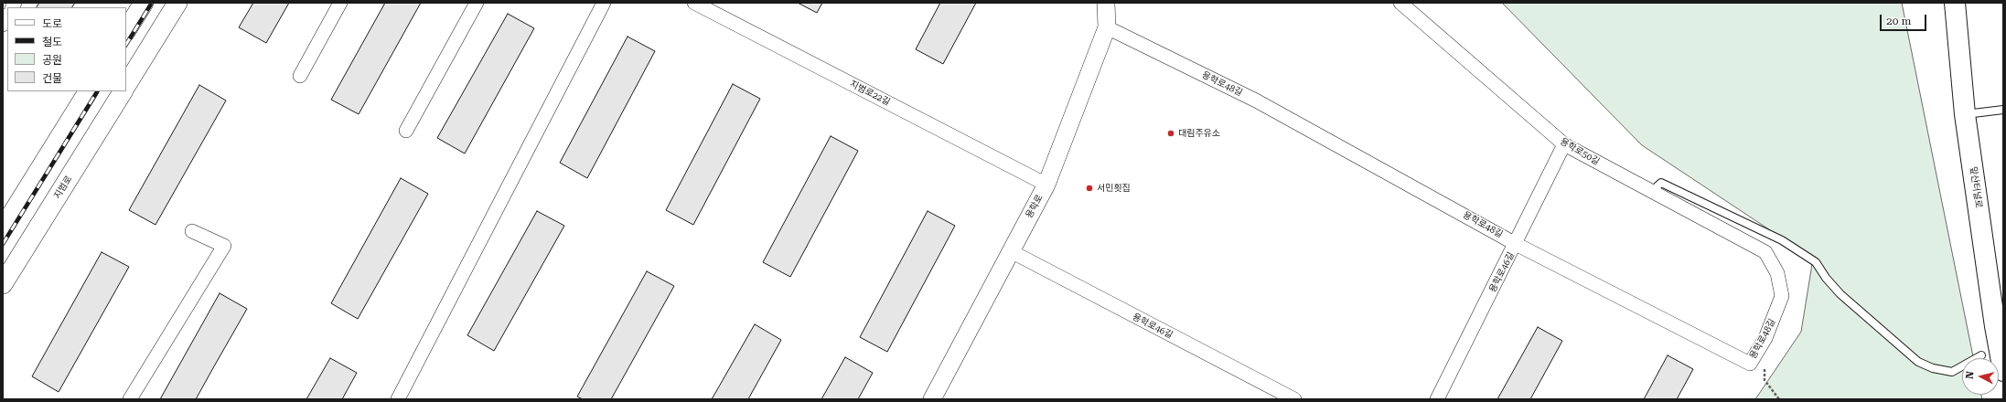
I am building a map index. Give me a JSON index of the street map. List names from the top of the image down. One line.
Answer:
{"streets":{"highway":["앞산터널로"],"main road":["지범로"],"street":["용학로48길","지범로22길","용학로50길","용학로","용학로46길"]},"crossings":[["용학로48길","용학로50길"],["용학로48길","용학로"],["용학로48길","용학로46길"],["지범로22길","용학로"],["용학로50길","용학로46길"],["용학로","용학로46길"]],"places":["대림주유소","서민횟집"],"legend":["도로","철도","공원","건물"],"scale_bar":"20 m","north":"left"}
